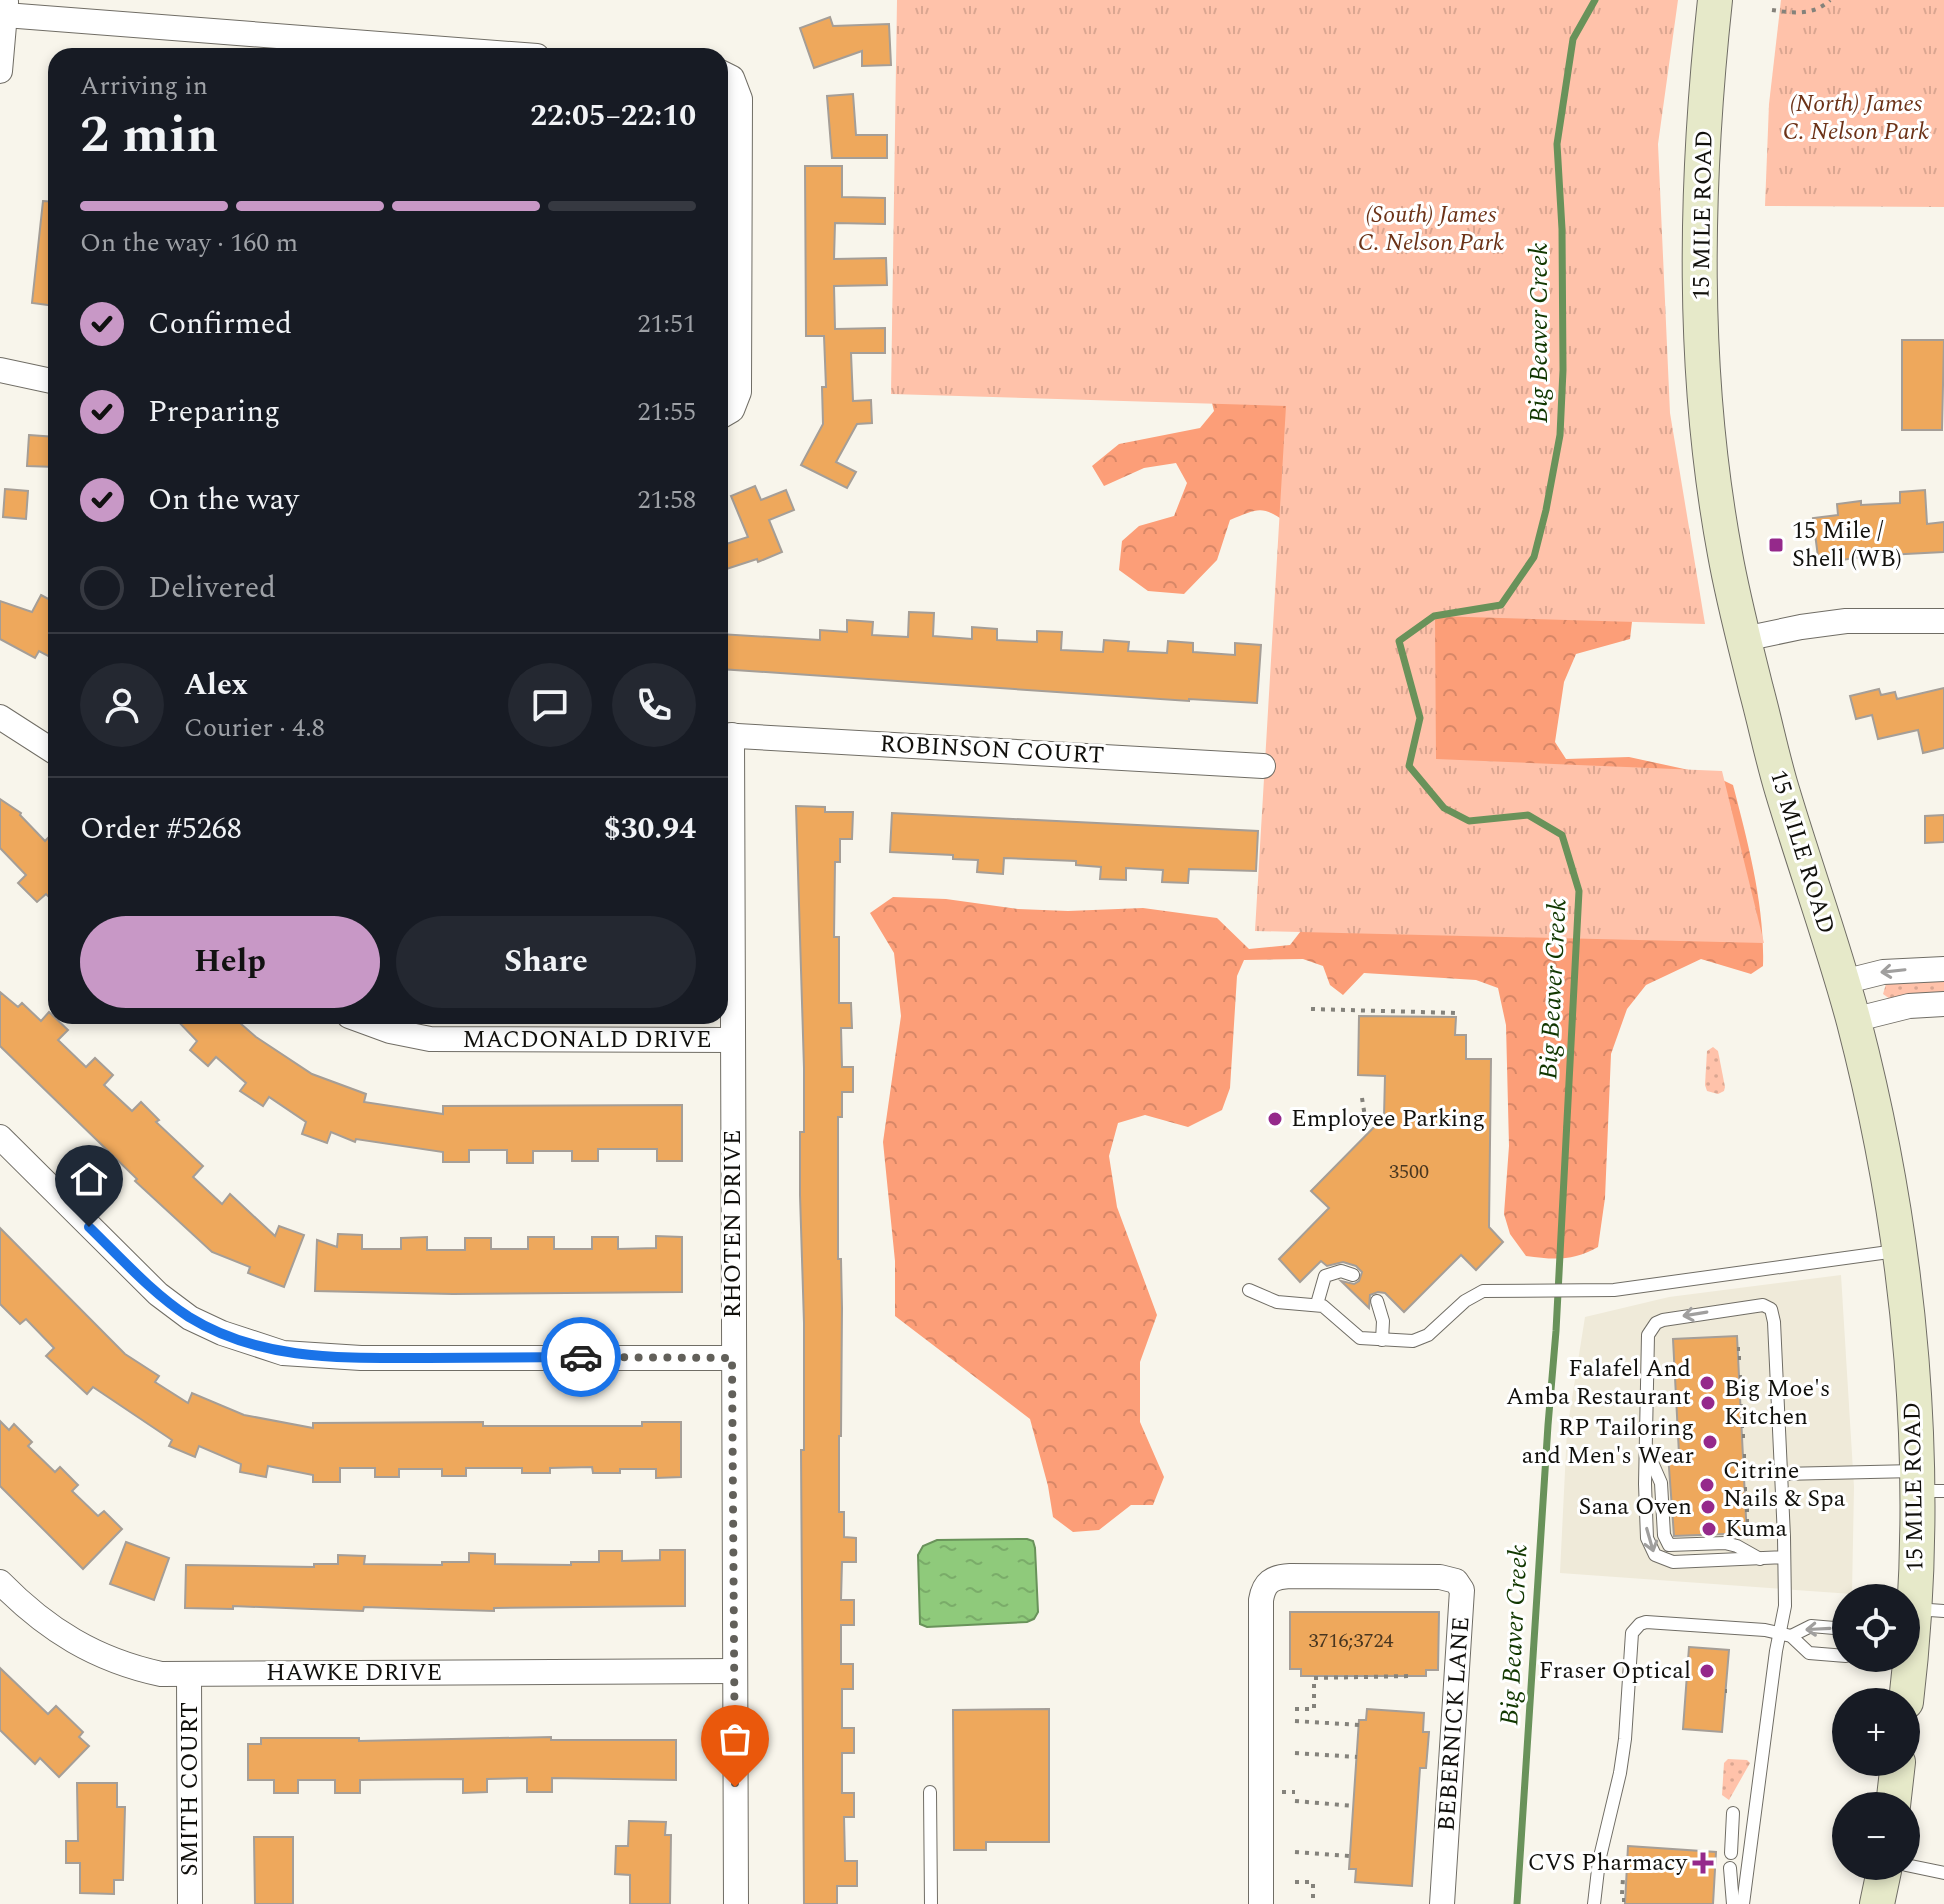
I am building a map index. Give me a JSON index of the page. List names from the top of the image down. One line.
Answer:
{"streets":{"main road":["15 MILE ROAD"],"street":["ROBINSON COURT","MACDONALD DRIVE","RHOTEN DRIVE","HAWKE DRIVE","BEBERNICK LANE","SMITH COURT"]},"crossings":[["MACDONALD DRIVE","RHOTEN DRIVE"],["RHOTEN DRIVE","HAWKE DRIVE"],["HAWKE DRIVE","SMITH COURT"]],"water":["Big Beaver Creek"],"parks":["(North) James C. Nelson Park","(South) James C. Nelson Park"],"places":{"transit":["15 Mile / Shell (WB)"],"other":["Employee Parking","Falafel And Amba Restaurant","Big Moe's Kitchen","RP Tailoring and Men's Wear","Citrine Nails & Spa","Sana Oven","Kuma","Fraser Optical"],"health":["CVS Pharmacy"]},"house_numbers":["3500","3716;3724"],"page":{"heading":["2 min","Arriving in","22:05–22:10"],"panel":["Alex","Courier · 4.8","Order #5268","$30.94"],"bar":"On the way · 160 m","list":[["Confirmed","21:51"],["Preparing","21:55"],["On the way","21:58"],"Delivered"],"buttons":["Help","Share"],"map_buttons":["+","−"]}}
